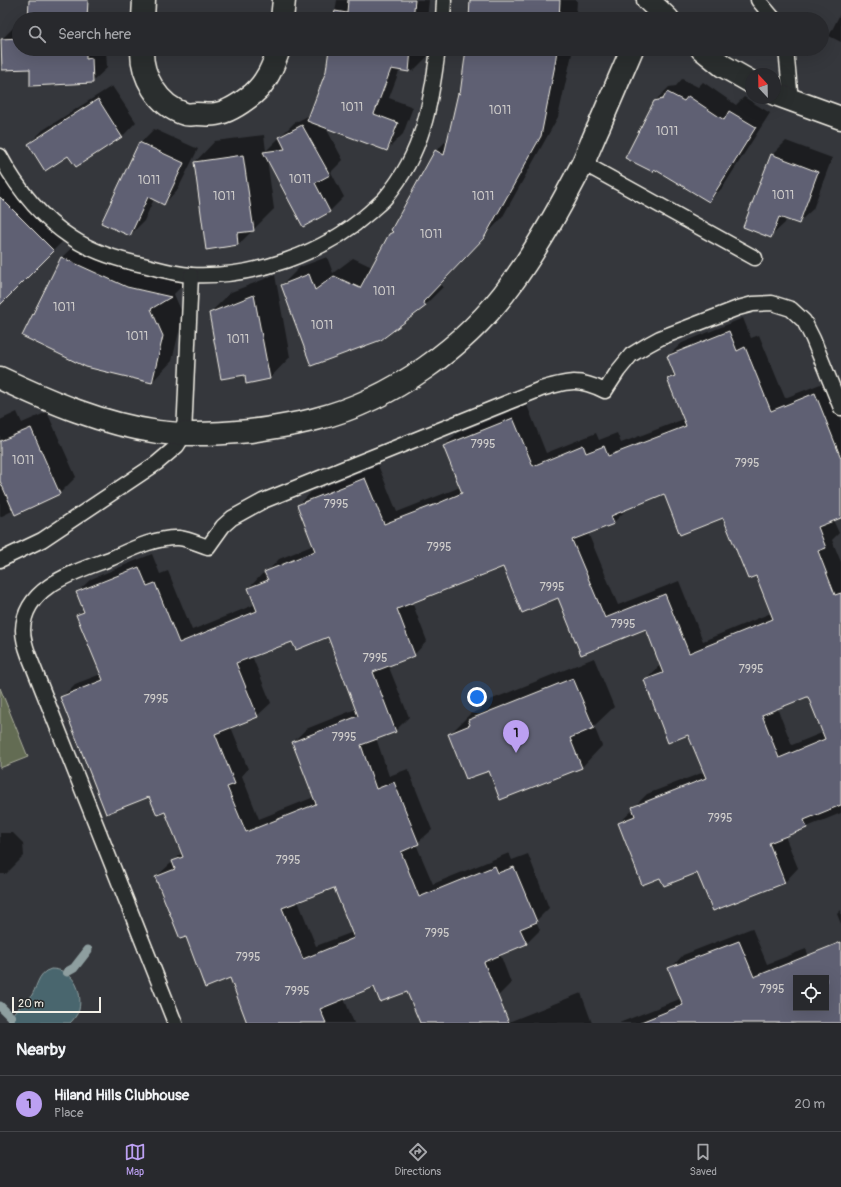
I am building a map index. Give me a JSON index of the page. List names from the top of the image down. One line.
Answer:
{"house_numbers":["1011","1011","1011","1011","1011","1011","1011","1011","1011","1011","1011","1011","1011","1011","7995","1011","7995","7995","7995","7995","7995","7995","7995","7995","7995","7995","7995","7995","7995","7995","7995"],"scale_bar":"20 m","north":"top","page":{"search":"Search here","pins":"1","scale":"20 m","heading":"Nearby","list":[{"mark":"1","name":"Hiland Hills Clubhouse","note":"Place","value":"20 m"}],"nav":["Map","Directions","Saved"]}}
